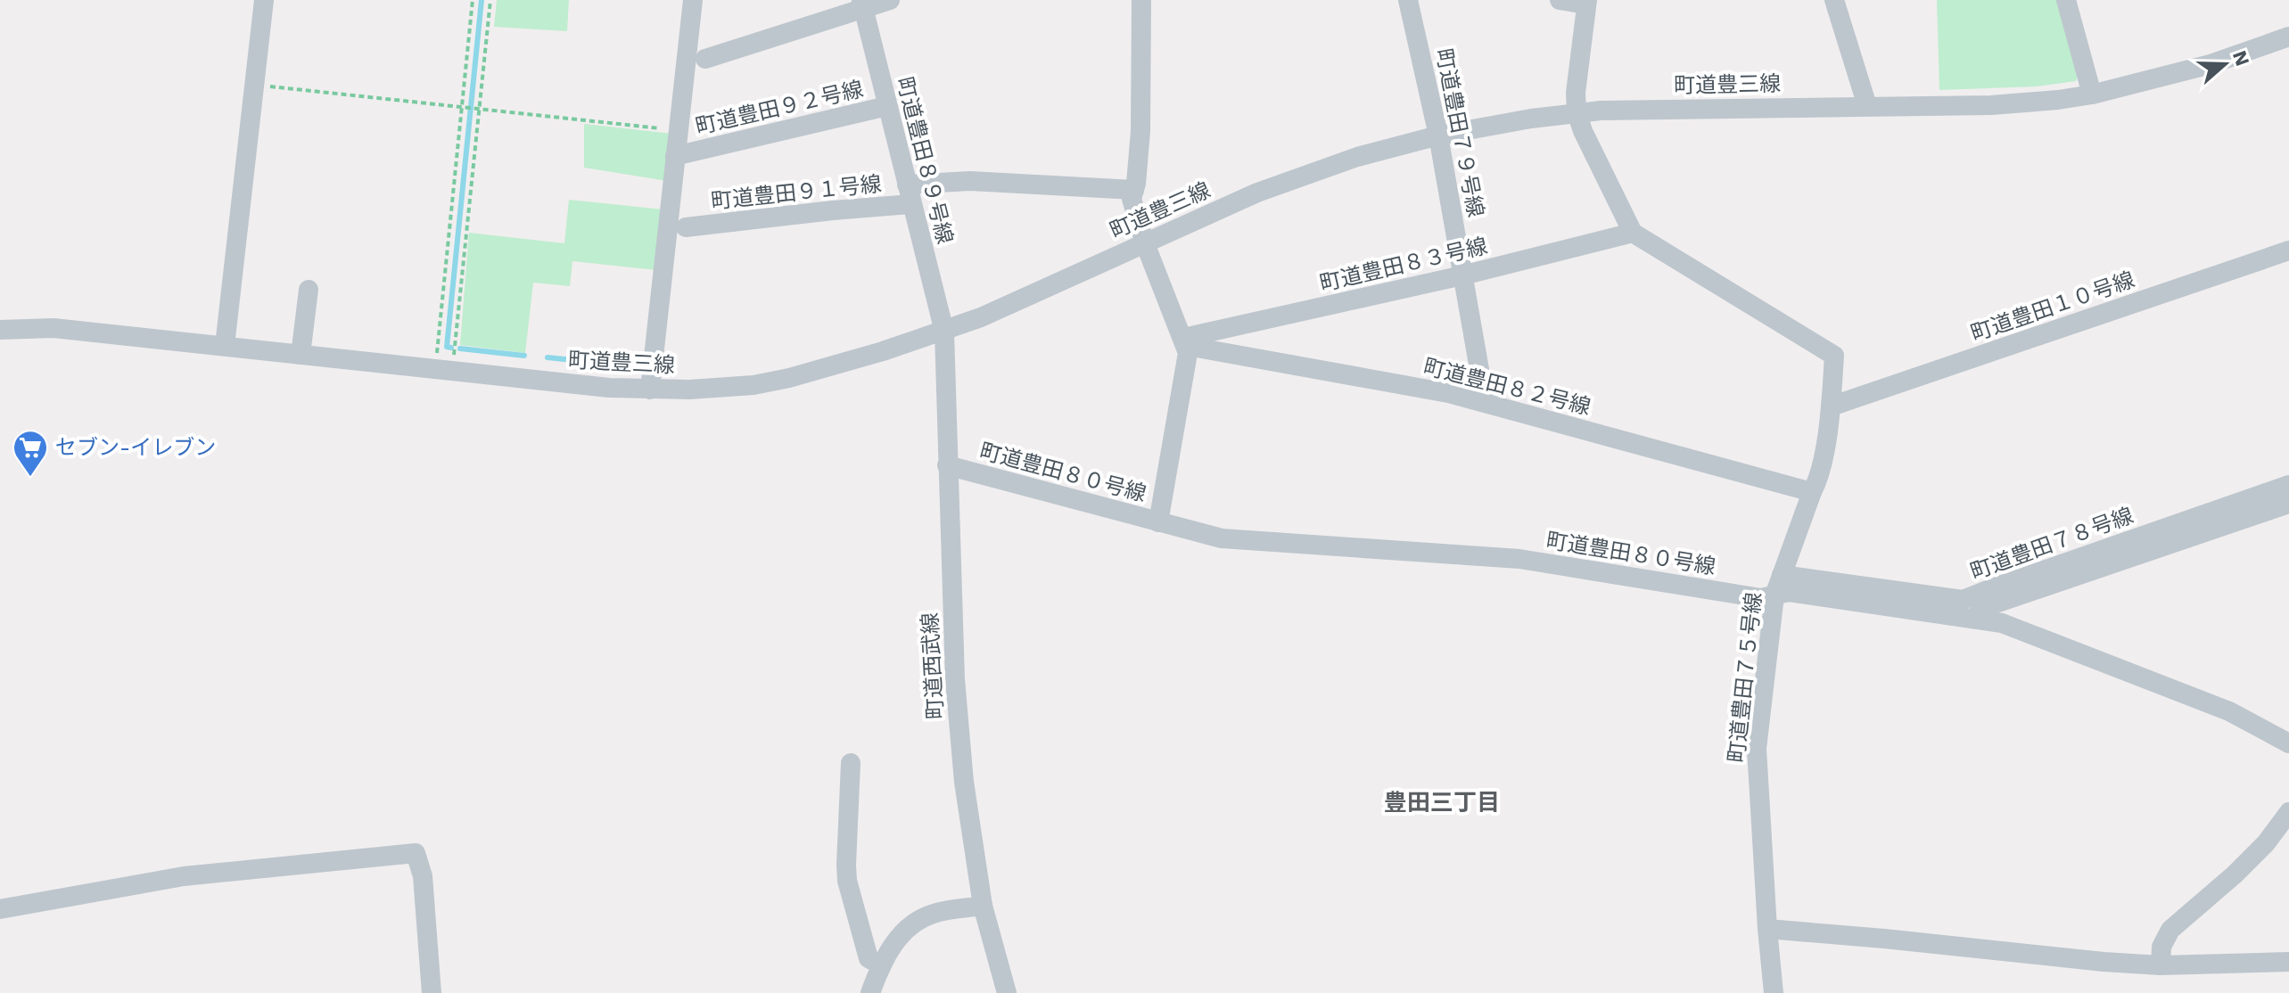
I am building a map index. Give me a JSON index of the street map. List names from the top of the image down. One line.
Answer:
{"streets":{"street":["町道豊三線","町道豊田９２号線","町道豊田７９号線","町道豊田８９号線","町道豊田９１号線","町道豊田８３号線","町道豊田１０号線","町道豊田８２号線","町道豊田８０号線","町道豊田７８号線","町道西武線","町道豊田７５号線"]},"crossings":[["町道豊三線","町道豊田７９号線"],["町道豊三線","町道豊田８９号線"],["町道豊三線","町道西武線"],["町道豊田９２号線","町道豊田８９号線"],["町道豊田７９号線","町道豊田８３号線"],["町道豊田７９号線","町道豊田８２号線"],["町道豊田８９号線","町道豊田９１号線"],["町道豊田８９号線","町道西武線"],["町道豊田８３号線","町道豊田８２号線"],["町道豊田８３号線","町道豊田７５号線"],["町道豊田１０号線","町道豊田７５号線"],["町道豊田８２号線","町道豊田７５号線"],["町道豊田８０号線","町道西武線"],["町道豊田８０号線","町道豊田７５号線"],["町道豊田７８号線","町道豊田７５号線"]],"districts":["豊田三丁目"],"places":{"supermarket":["セブン-イレブン"]},"north":"right"}
